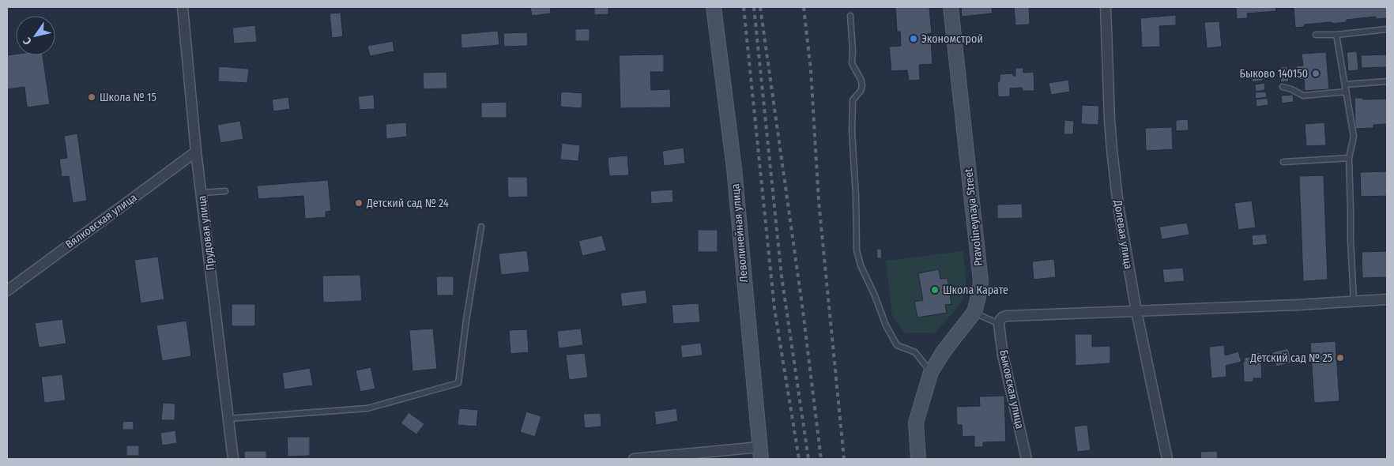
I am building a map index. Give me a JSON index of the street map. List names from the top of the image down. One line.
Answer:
{"streets":{"main road":["Pravolineynaya Street","Леволинейная улица"],"street":["Вялковская улица","Прудовая улица","Долевая улица","Быковская улица"]},"crossings":[["Вялковская улица","Прудовая улица"]],"places":["Экономстрой","Быково 140150","Школа № 15","Детский сад № 24","Школа Карате","Детский сад № 25"],"north":"bottom left"}
